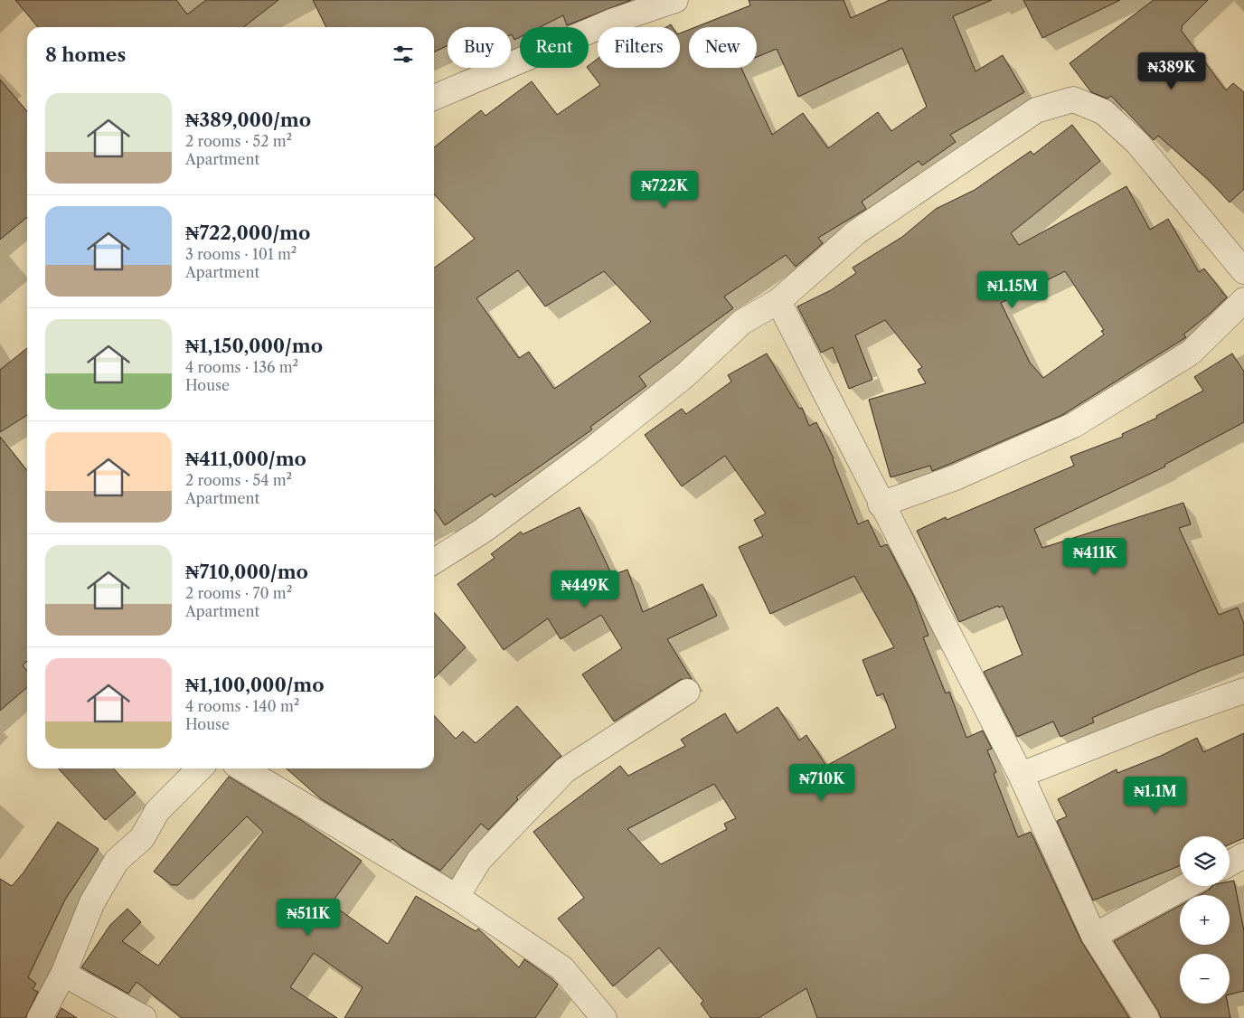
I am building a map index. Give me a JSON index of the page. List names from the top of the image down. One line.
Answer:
{"page":{"chip":["Buy","Rent","Filters","New"],"heading":"8 homes","price":["₦389K","₦722K","₦1.15M","₦411K","₦449K","₦710K","₦1.1M","₦511K"],"list":[{"name":"₦389,000/mo","note":"2 rooms · 52 m² · Apartment"},{"name":"₦722,000/mo","note":"3 rooms · 101 m² · Apartment"},{"name":"₦1,150,000/mo","note":"4 rooms · 136 m² · House"},{"name":"₦411,000/mo","note":"2 rooms · 54 m² · Apartment"},{"name":"₦710,000/mo","note":"2 rooms · 70 m² · Apartment"},{"name":"₦1,100,000/mo","note":"4 rooms · 140 m² · House"}],"map_buttons":["+","−"]}}
